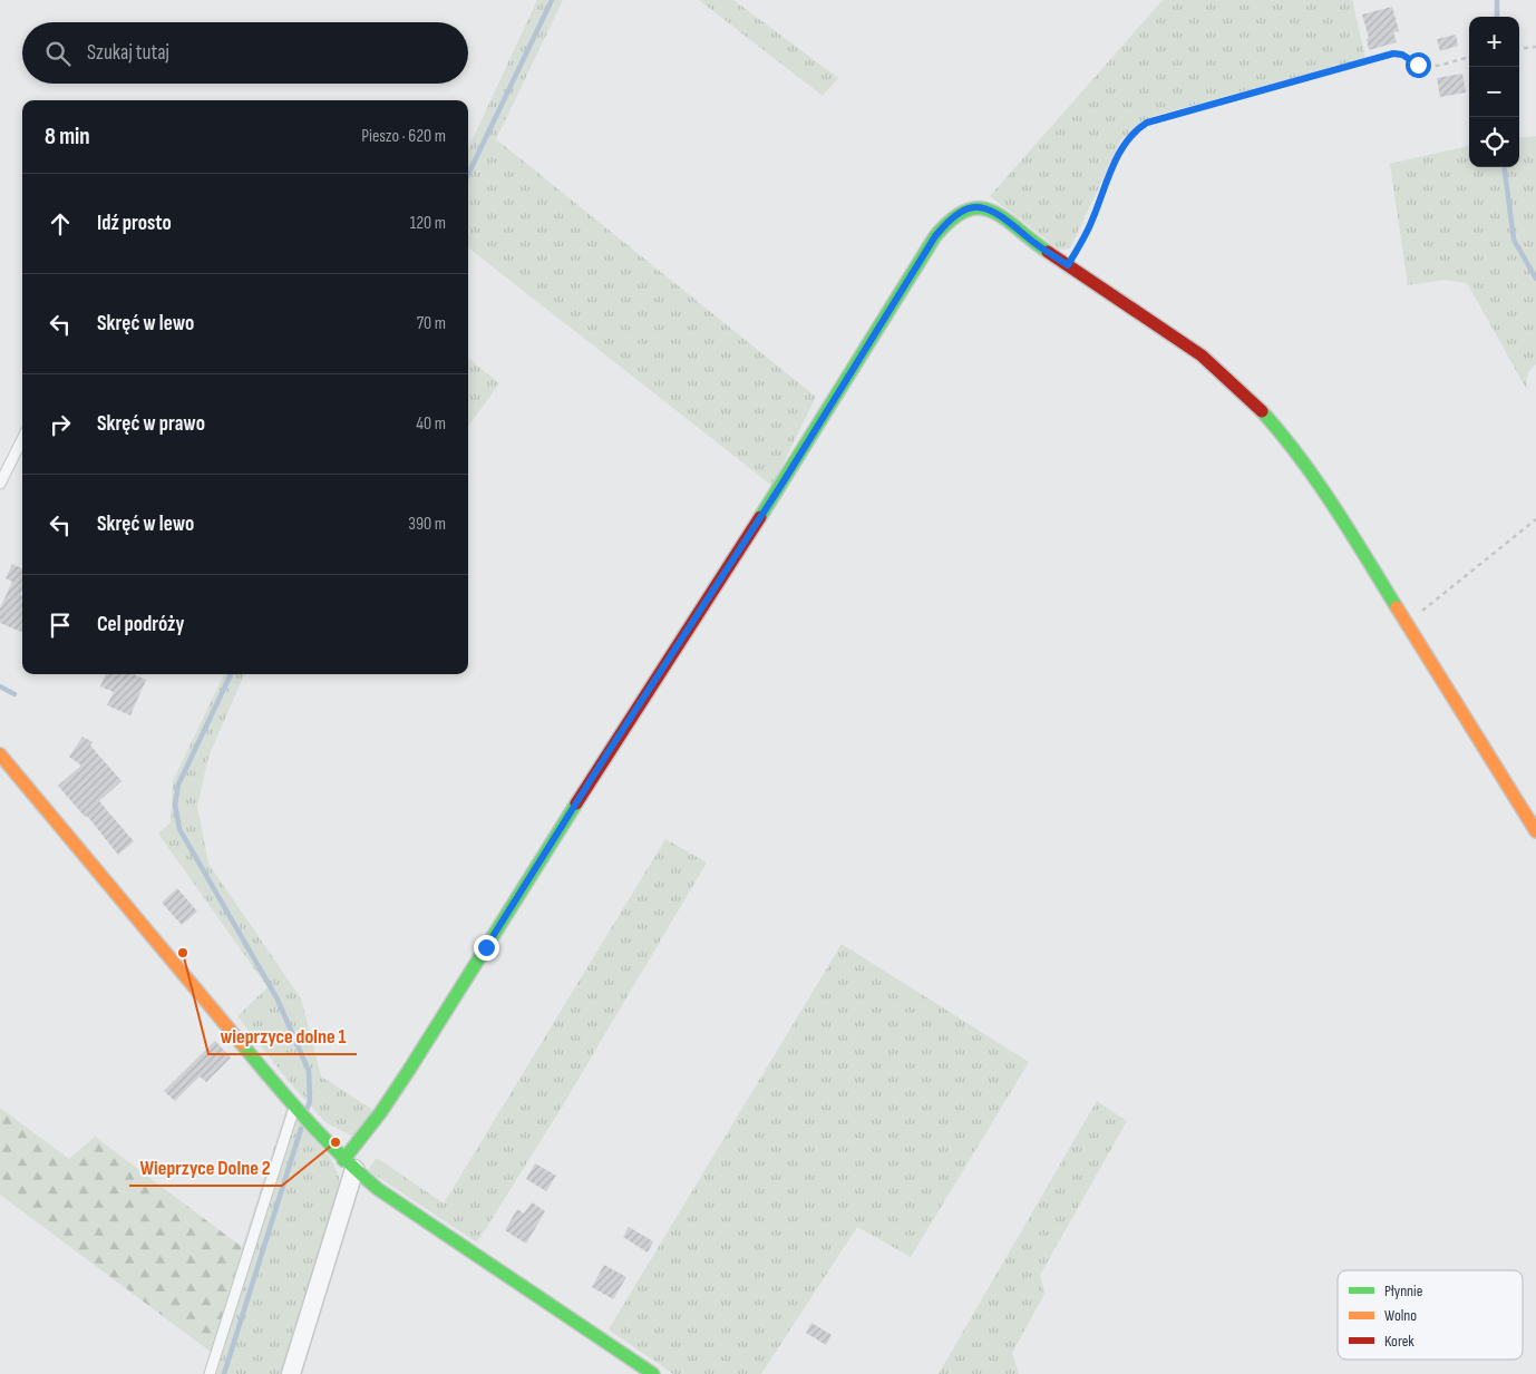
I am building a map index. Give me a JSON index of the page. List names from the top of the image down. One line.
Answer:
{"places":["wieprzyce dolne 1","Wieprzyce Dolne 2"],"legend":["Płynnie","Wolno","Korek"],"page":{"map_buttons":["+","−"],"search":"Szukaj tutaj","heading":["8 min","Pieszo · 620 m"],"list":[["Idź prosto","120 m"],["Skręć w lewo","70 m"],["Skręć w prawo","40 m"],["Skręć w lewo","390 m"],"Cel podróży"]}}
